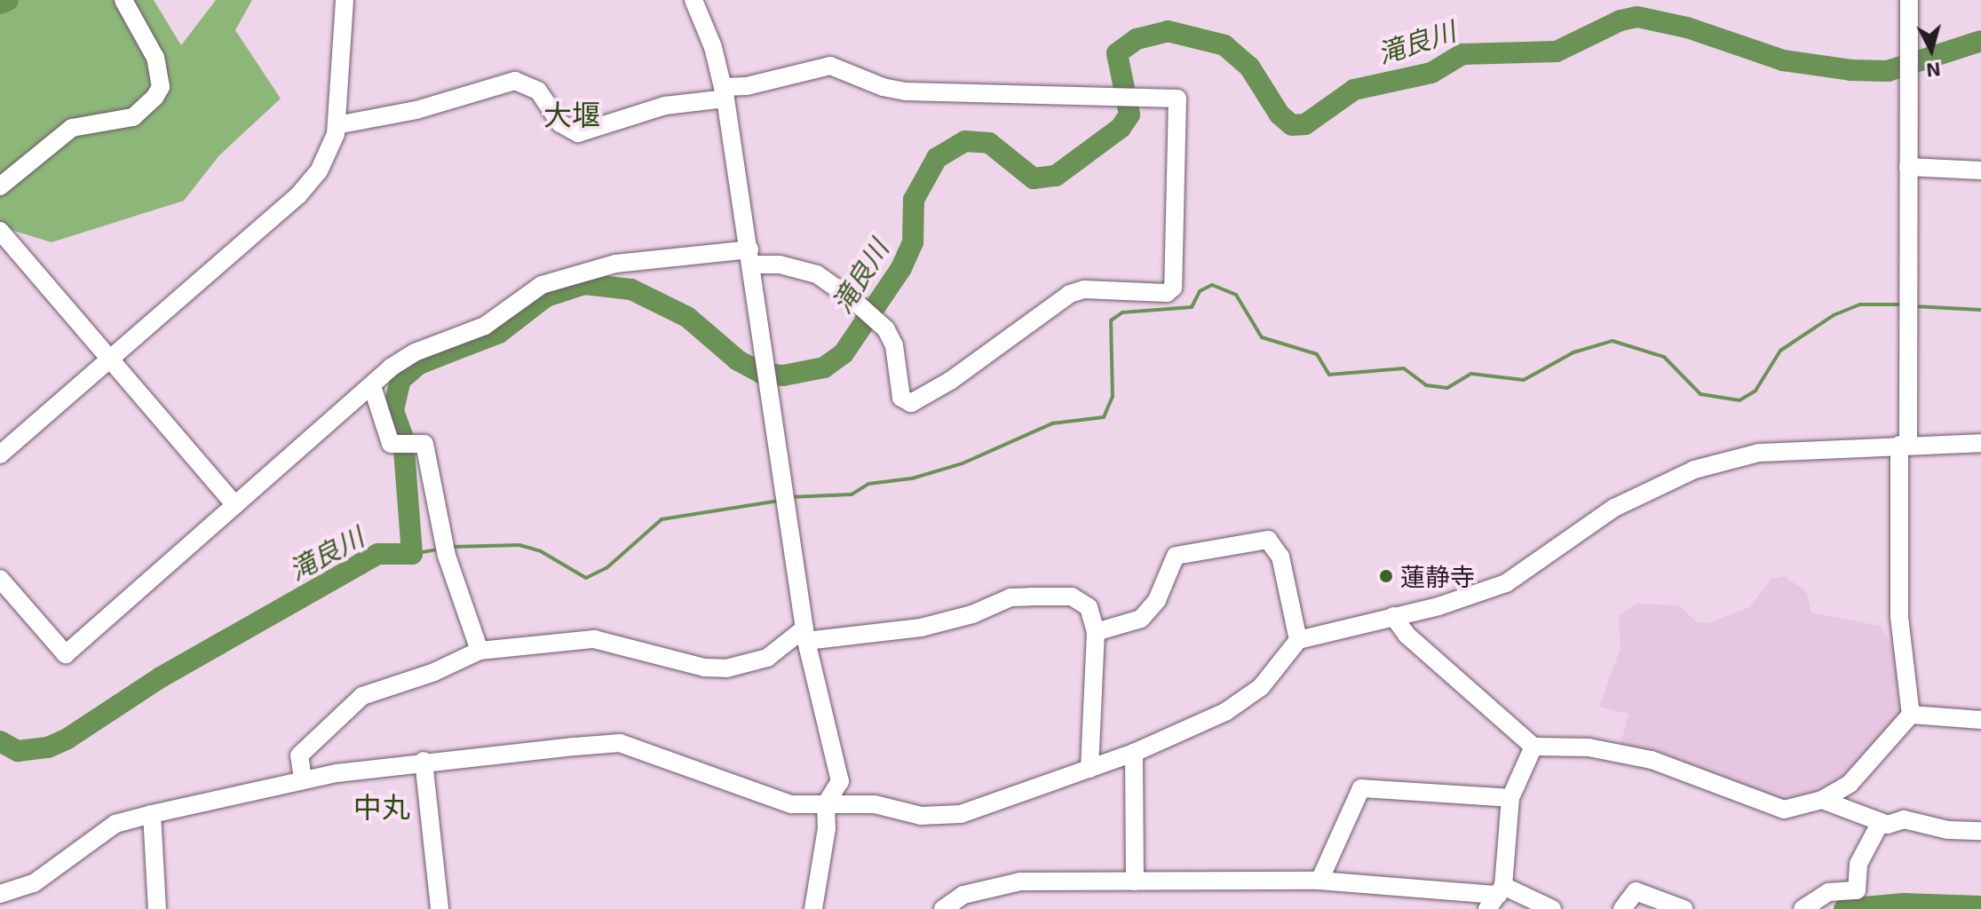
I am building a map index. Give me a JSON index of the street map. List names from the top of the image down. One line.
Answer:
{"districts":["大堰","中丸"],"water":["滝良川"],"places":["蓮静寺"],"north":"bottom"}
